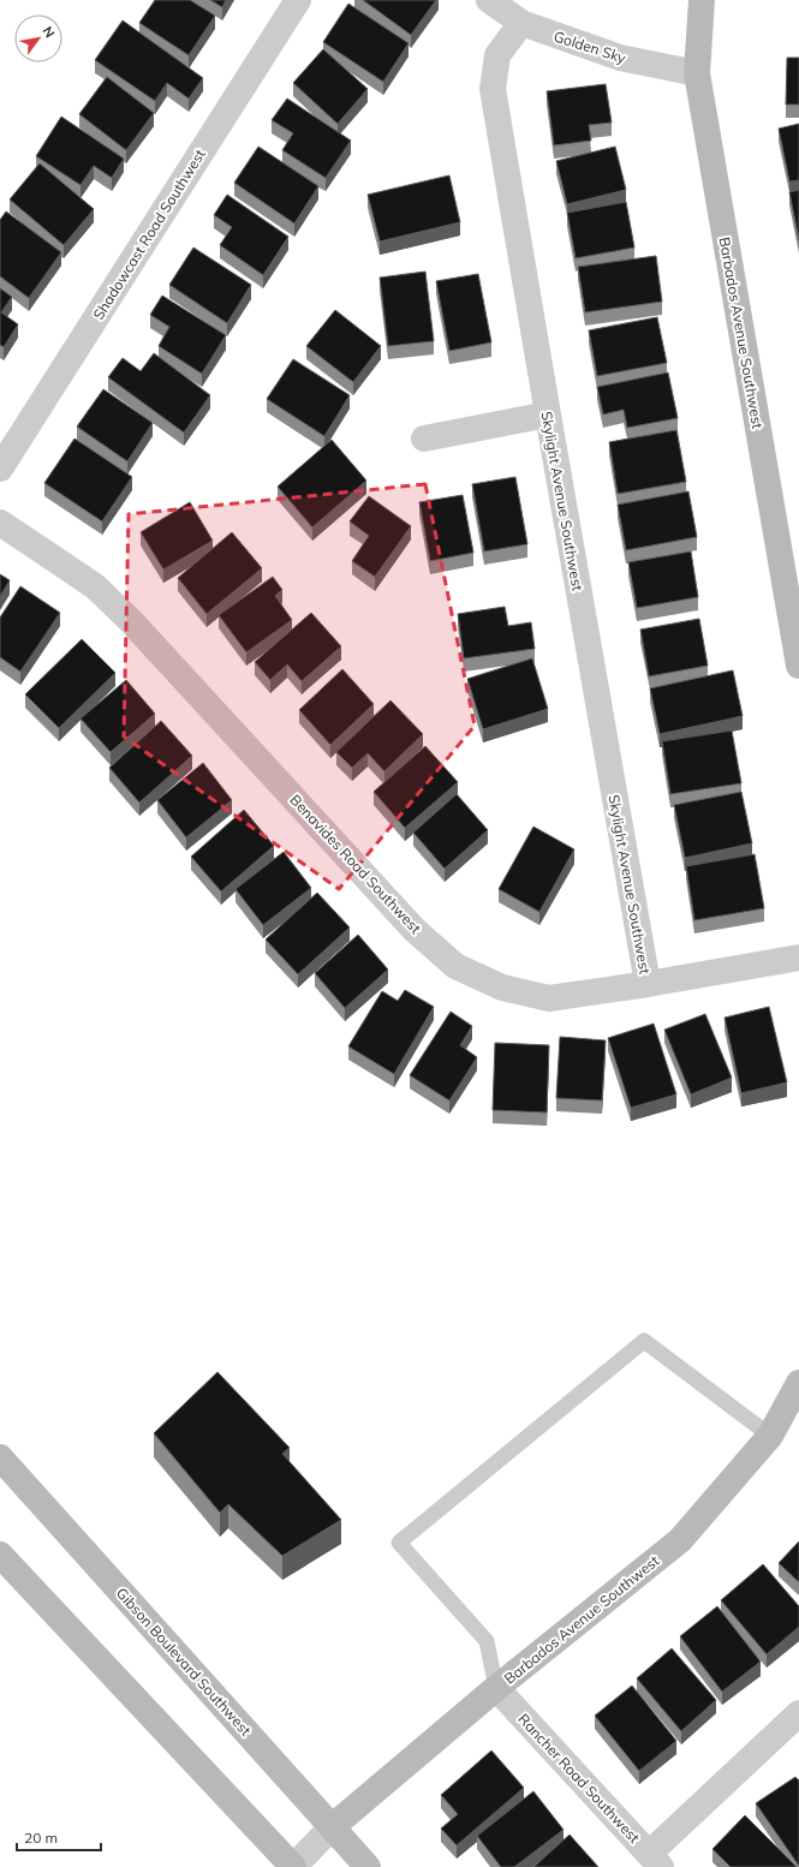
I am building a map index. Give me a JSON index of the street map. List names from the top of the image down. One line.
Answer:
{"streets":{"street":["Golden Sky","Shadowcast Road Southwest","Barbados Avenue Southwest","Skylight Avenue Southwest","Benavides Road Southwest","Gibson Boulevard Southwest","Rancher Road Southwest"]},"crossings":[["Golden Sky","Barbados Avenue Southwest"],["Golden Sky","Skylight Avenue Southwest"],["Barbados Avenue Southwest","Gibson Boulevard Southwest"],["Barbados Avenue Southwest","Rancher Road Southwest"],["Skylight Avenue Southwest","Benavides Road Southwest"]],"scale_bar":"20 m","north":"top right"}
